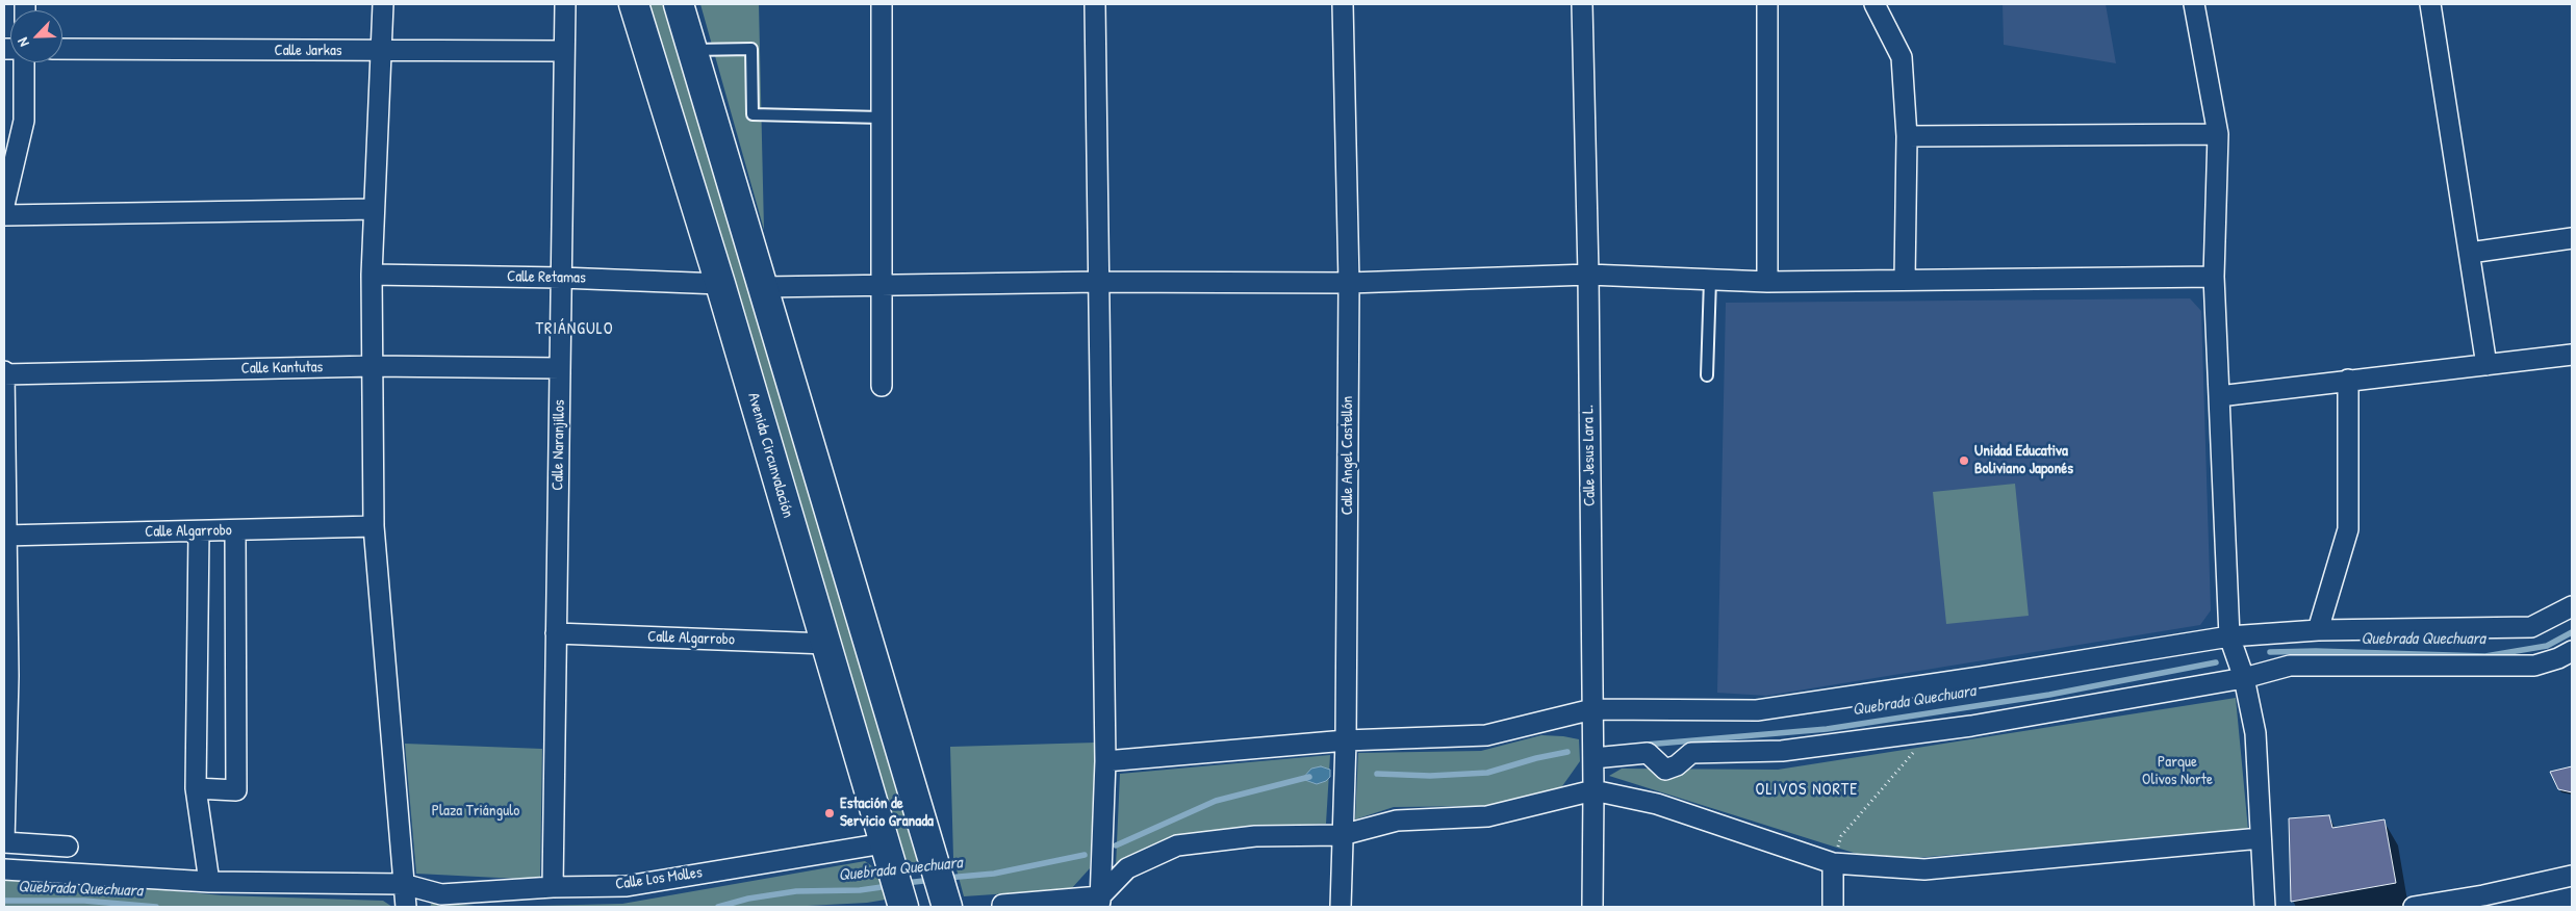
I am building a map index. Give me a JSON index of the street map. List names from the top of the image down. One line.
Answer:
{"streets":{"main road":["Avenida Circunvalación"],"street":["Calle Jarkas","Calle Retamas","Calle Kantutas","Calle Naranjillos","Calle Angel Castellón","Calle Jesus Lara L.","Calle Algarrobo","Calle Los Molles"]},"crossings":[["Calle Jarkas","Calle Naranjillos"],["Calle Retamas","Calle Naranjillos"],["Calle Retamas","Avenida Circunvalación"],["Calle Kantutas","Calle Naranjillos"],["Calle Naranjillos","Calle Algarrobo"],["Calle Naranjillos","Calle Los Molles"],["Avenida Circunvalación","Calle Algarrobo"],["Avenida Circunvalación","Calle Los Molles"]],"districts":["TRIÁNGULO","OLIVOS NORTE"],"water":["Quebrada Quechuara"],"parks":["Parque Olivos Norte","Plaza Triángulo"],"places":["Unidad Educativa Boliviano Japonés","Estación de Servicio Granada"],"north":"bottom left"}
